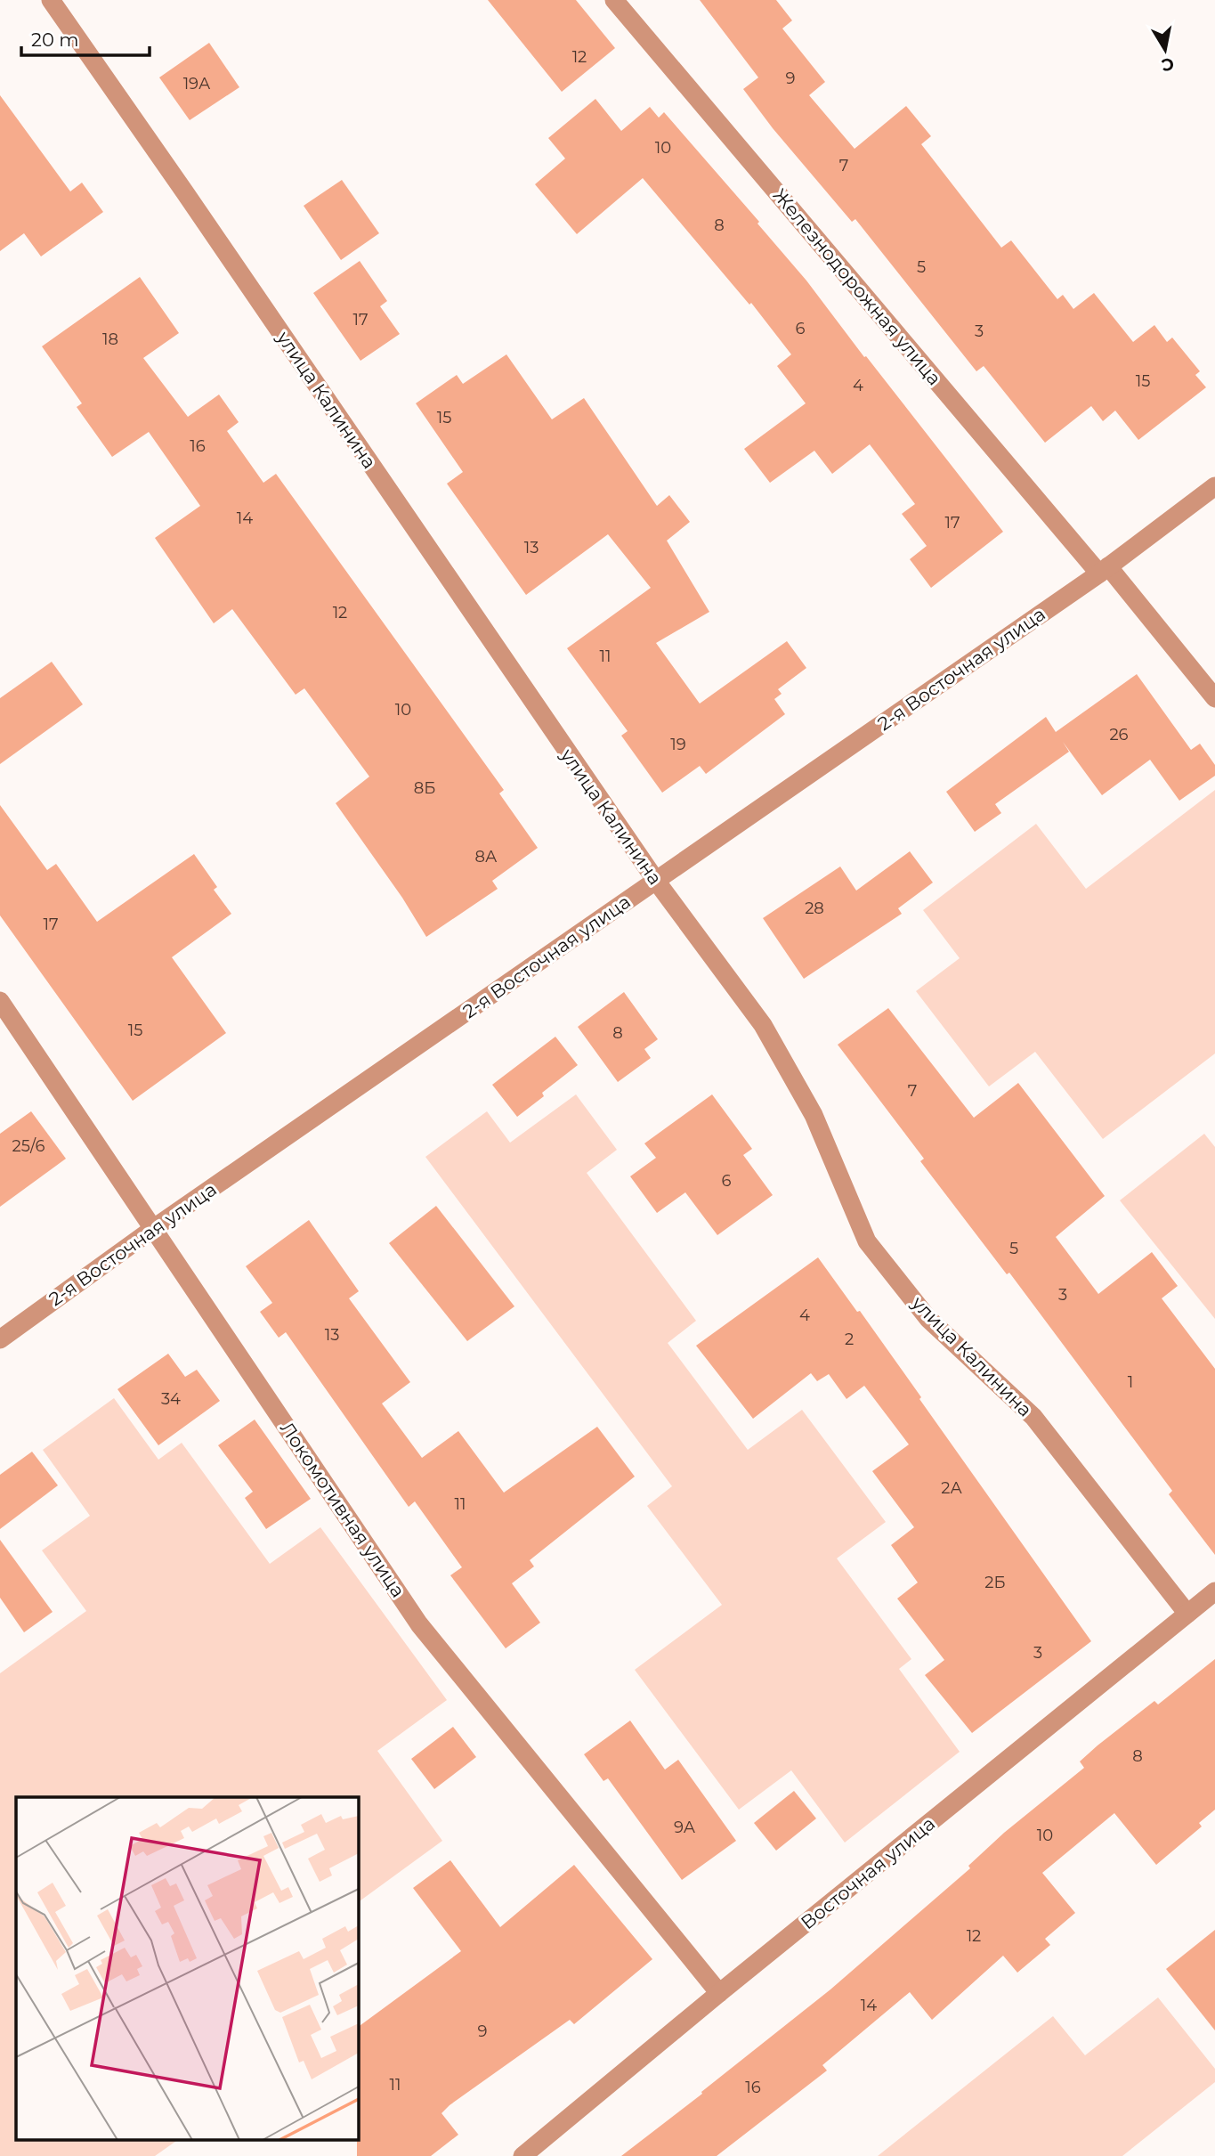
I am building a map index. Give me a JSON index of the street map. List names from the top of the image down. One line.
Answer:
{"streets":{"street":["Железнодорожная улица","улица Калинина","2-я Восточная улица","Локомотивная улица","Восточная улица"]},"crossings":[["Железнодорожная улица","2-я Восточная улица"],["улица Калинина","2-я Восточная улица"],["улица Калинина","Восточная улица"],["2-я Восточная улица","Локомотивная улица"],["Локомотивная улица","Восточная улица"]],"house_numbers":["12","9","19А","10","7","8","5","17","6","3","18","15","4","15","16","14","17","13","12","11","10","26","19","8Б","8А","28","17","15","8","7","25/6","6","5","3","4","13","2","1","34","2А","11","2Б","3","8","9А","10","12","14","9","11","16"],"scale_bar":"20 m","north":"bottom"}
